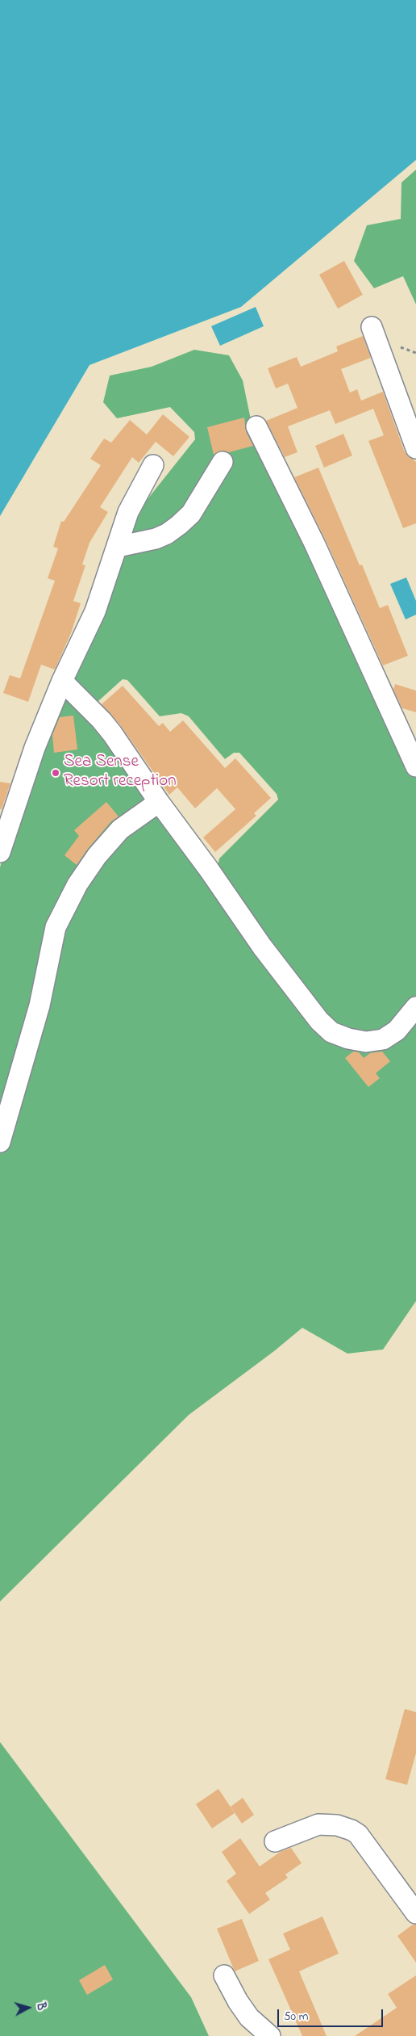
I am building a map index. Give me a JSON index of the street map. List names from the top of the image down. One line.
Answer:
{"places":["Sea Sense Resort reception"],"scale_bar":"50 m","north":"right"}
